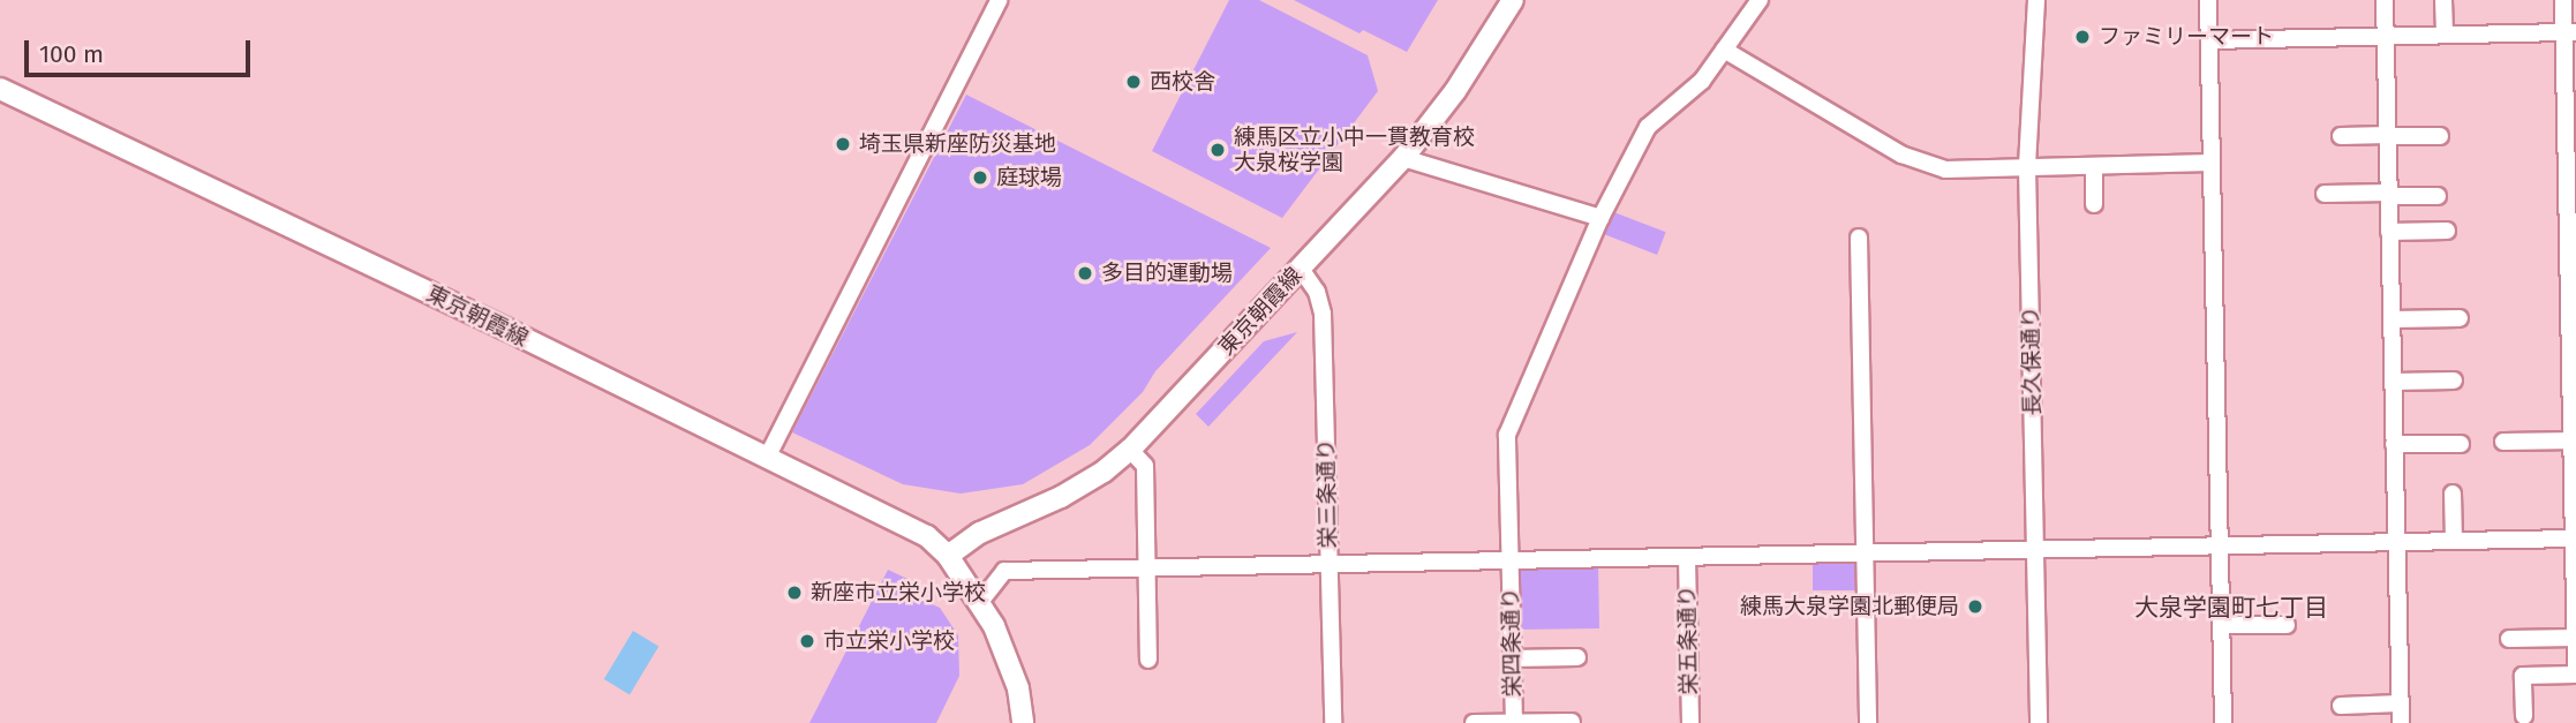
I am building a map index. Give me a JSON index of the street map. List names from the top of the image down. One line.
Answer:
{"streets":{"main road":["東京朝霞線"],"street":["長久保通り","栄三条通り","栄五条通り","栄四条通り"]},"crossings":[["東京朝霞線","栄三条通り"]],"districts":["大泉学園町七丁目"],"places":["ファミリーマート","西校舎","埼玉県新座防災基地","練馬区立小中一貫教育校 大泉桜学園","庭球場","多目的運動場","新座市立栄小学校","練馬大泉学園北郵便局","市立栄小学校"],"scale_bar":"100 m"}
